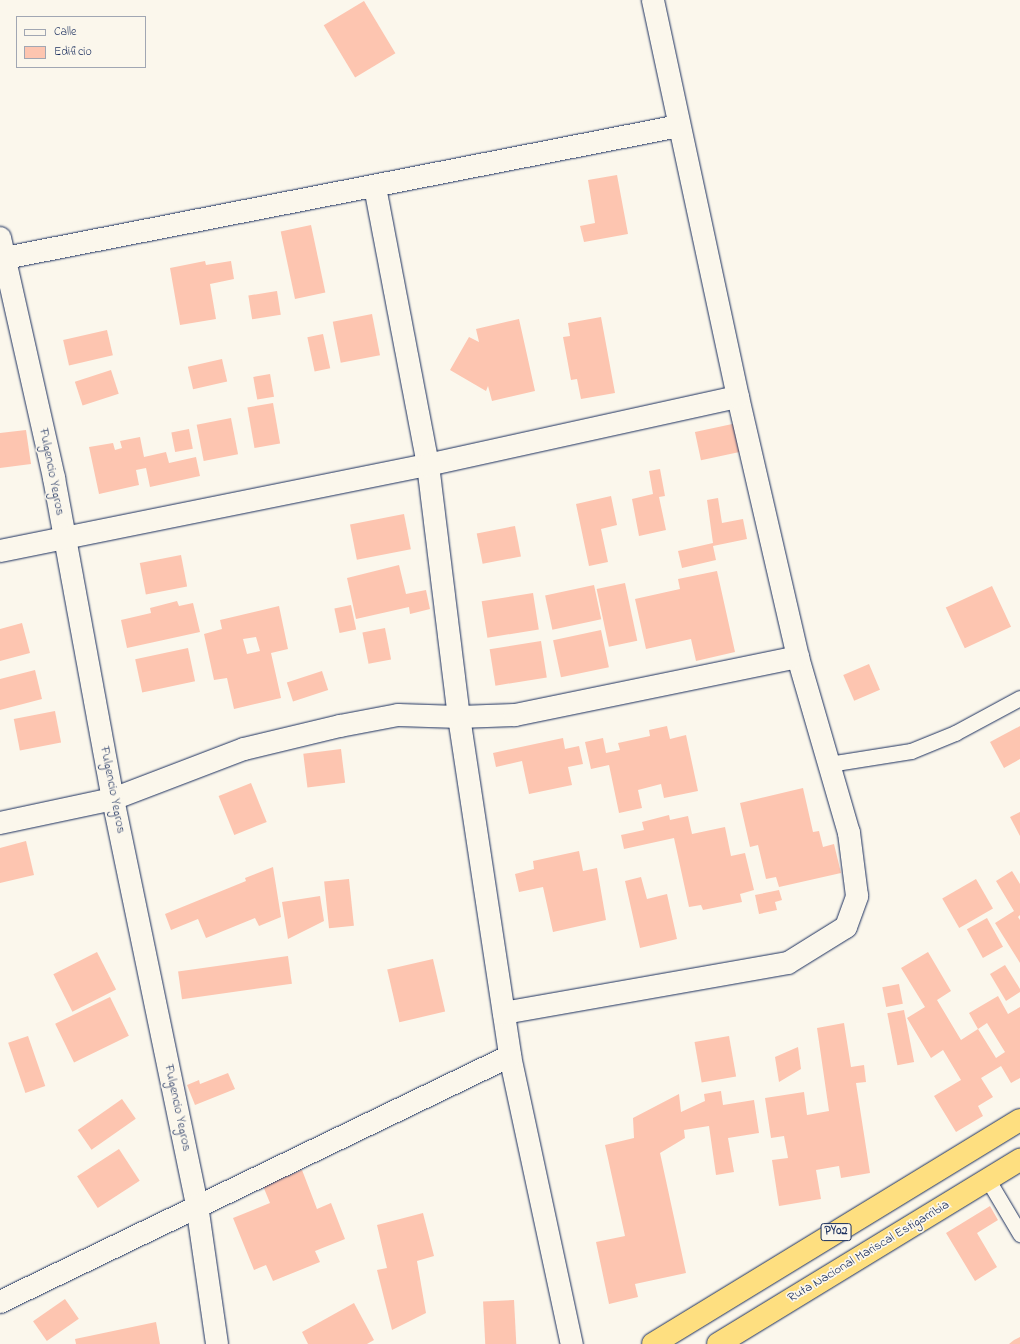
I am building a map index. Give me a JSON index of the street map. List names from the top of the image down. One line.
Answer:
{"streets":{"highway":["PY02","Ruta Nacional Mariscal Estigarribia"],"street":["Fulgencio Yegros"]},"legend":["Calle","Edificio"]}
